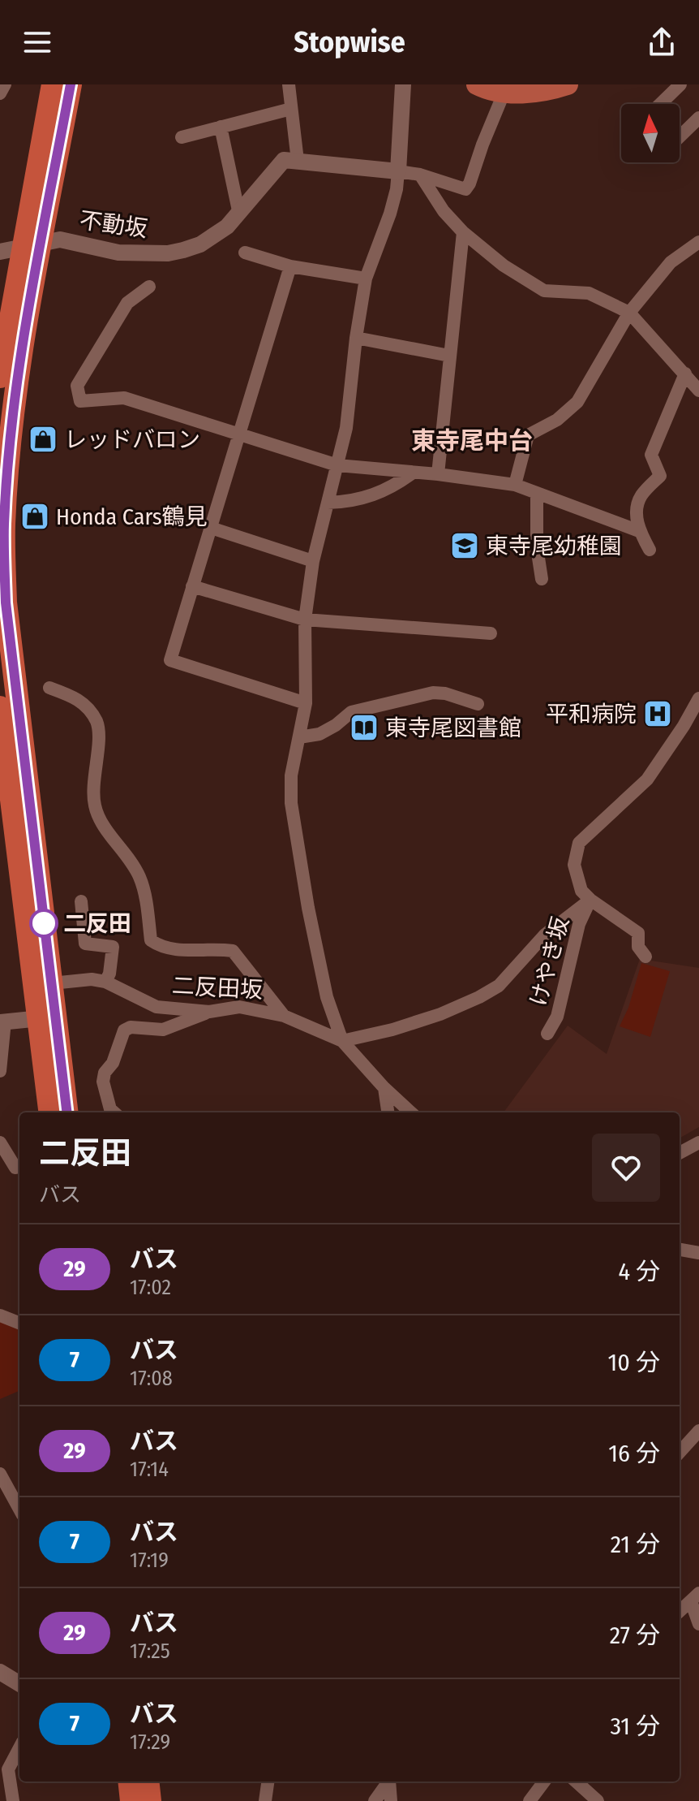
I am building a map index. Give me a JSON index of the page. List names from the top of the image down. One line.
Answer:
{"streets":{"street":["不動坂","けやき坂","二反田坂"]},"districts":["東寺尾中台"],"places":{"shop":["レッドバロン","Honda Cars鶴見"],"school or university":["東寺尾幼稚園"],"hospital":["平和病院"],"library":["東寺尾図書館"],"other":["二反田"]},"lines":["bus line 29"],"north":"top","page":{"header":"Stopwise","heading":["二反田","バス"],"list":[{"mark":"29","name":"バス","note":"17:02","value":"4 分"},{"mark":"7","name":"バス","note":"17:08","value":"10 分"},{"mark":"29","name":"バス","note":"17:14","value":"16 分"},{"mark":"7","name":"バス","note":"17:19","value":"21 分"},{"mark":"29","name":"バス","note":"17:25","value":"27 分"},{"mark":"7","name":"バス","note":"17:29","value":"31 分"}]}}
